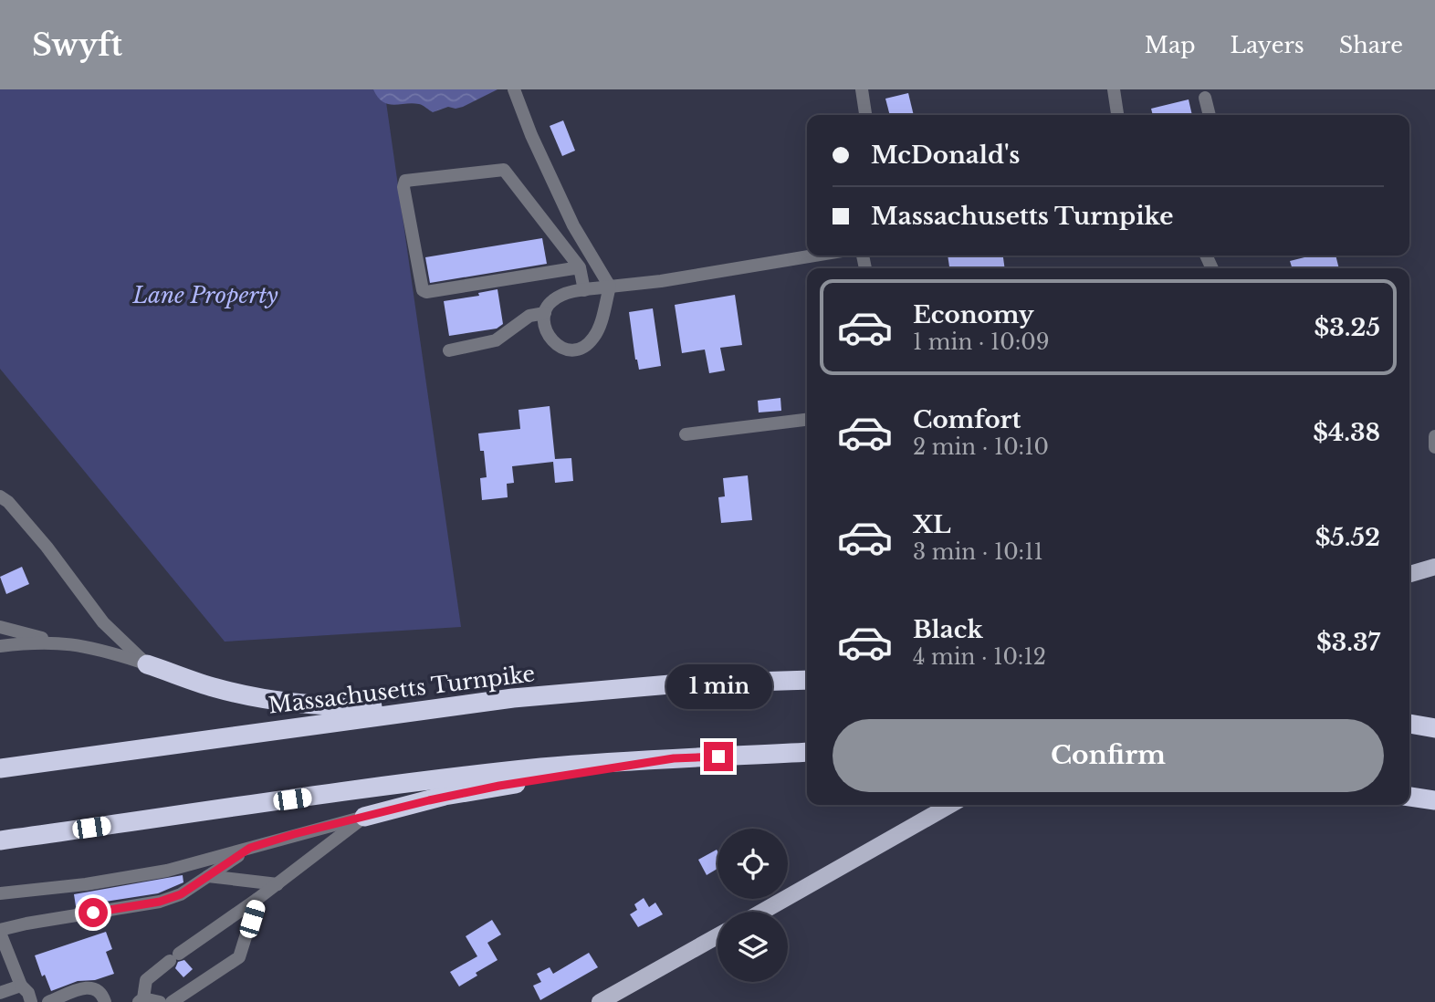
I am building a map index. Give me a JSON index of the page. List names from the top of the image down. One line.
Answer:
{"streets":{"highway":["Massachusetts Turnpike"]},"parks":["Lane Property"],"page":{"header":"Swyft","nav":["Map","Layers","Share"],"banner":["McDonald's","Massachusetts Turnpike"],"list":[{"name":"Economy","note":"1 min · 10:09","value":"$3.25"},{"name":"Comfort","note":"2 min · 10:10","value":"$4.38"},{"name":"XL","note":"3 min · 10:11","value":"$5.52"},{"name":"Black","note":"4 min · 10:12","value":"$3.37"}],"bubble":"1 min","buttons":"Confirm"}}
